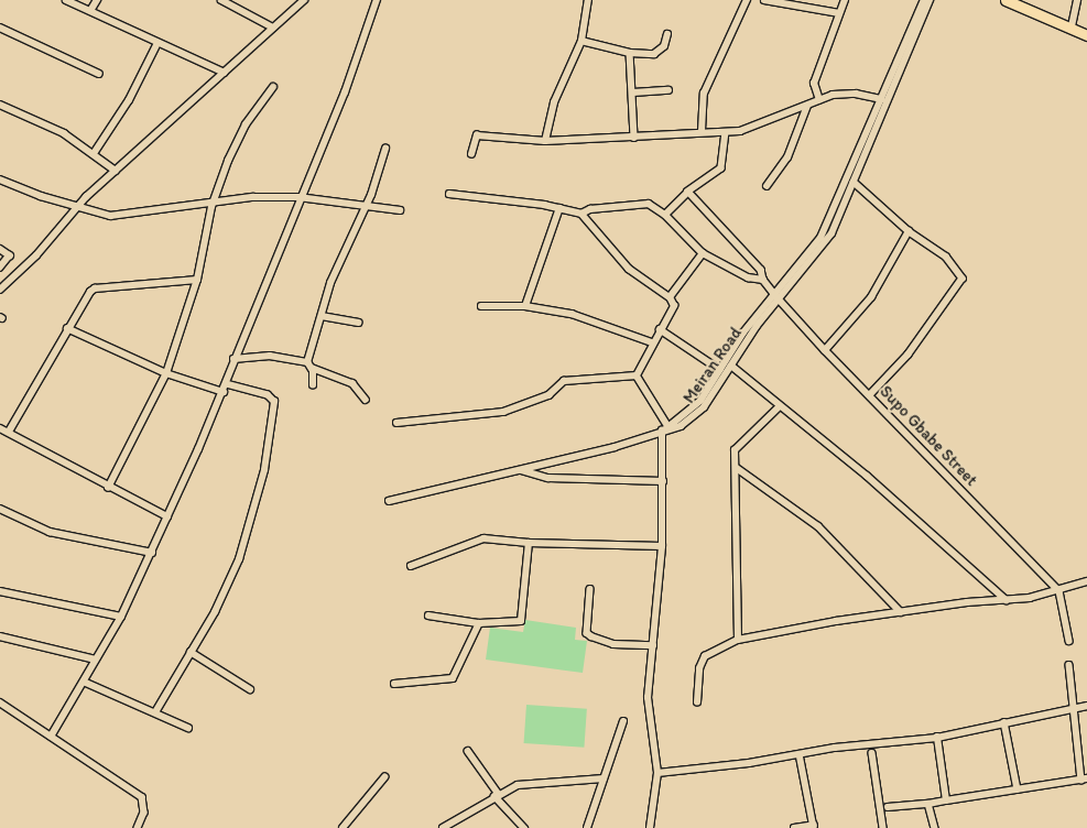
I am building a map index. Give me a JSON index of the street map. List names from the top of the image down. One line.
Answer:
{"streets":{"street":["Meiran Road","Supo Gbabe Street"]},"crossings":[["Meiran Road","Supo Gbabe Street"]]}
